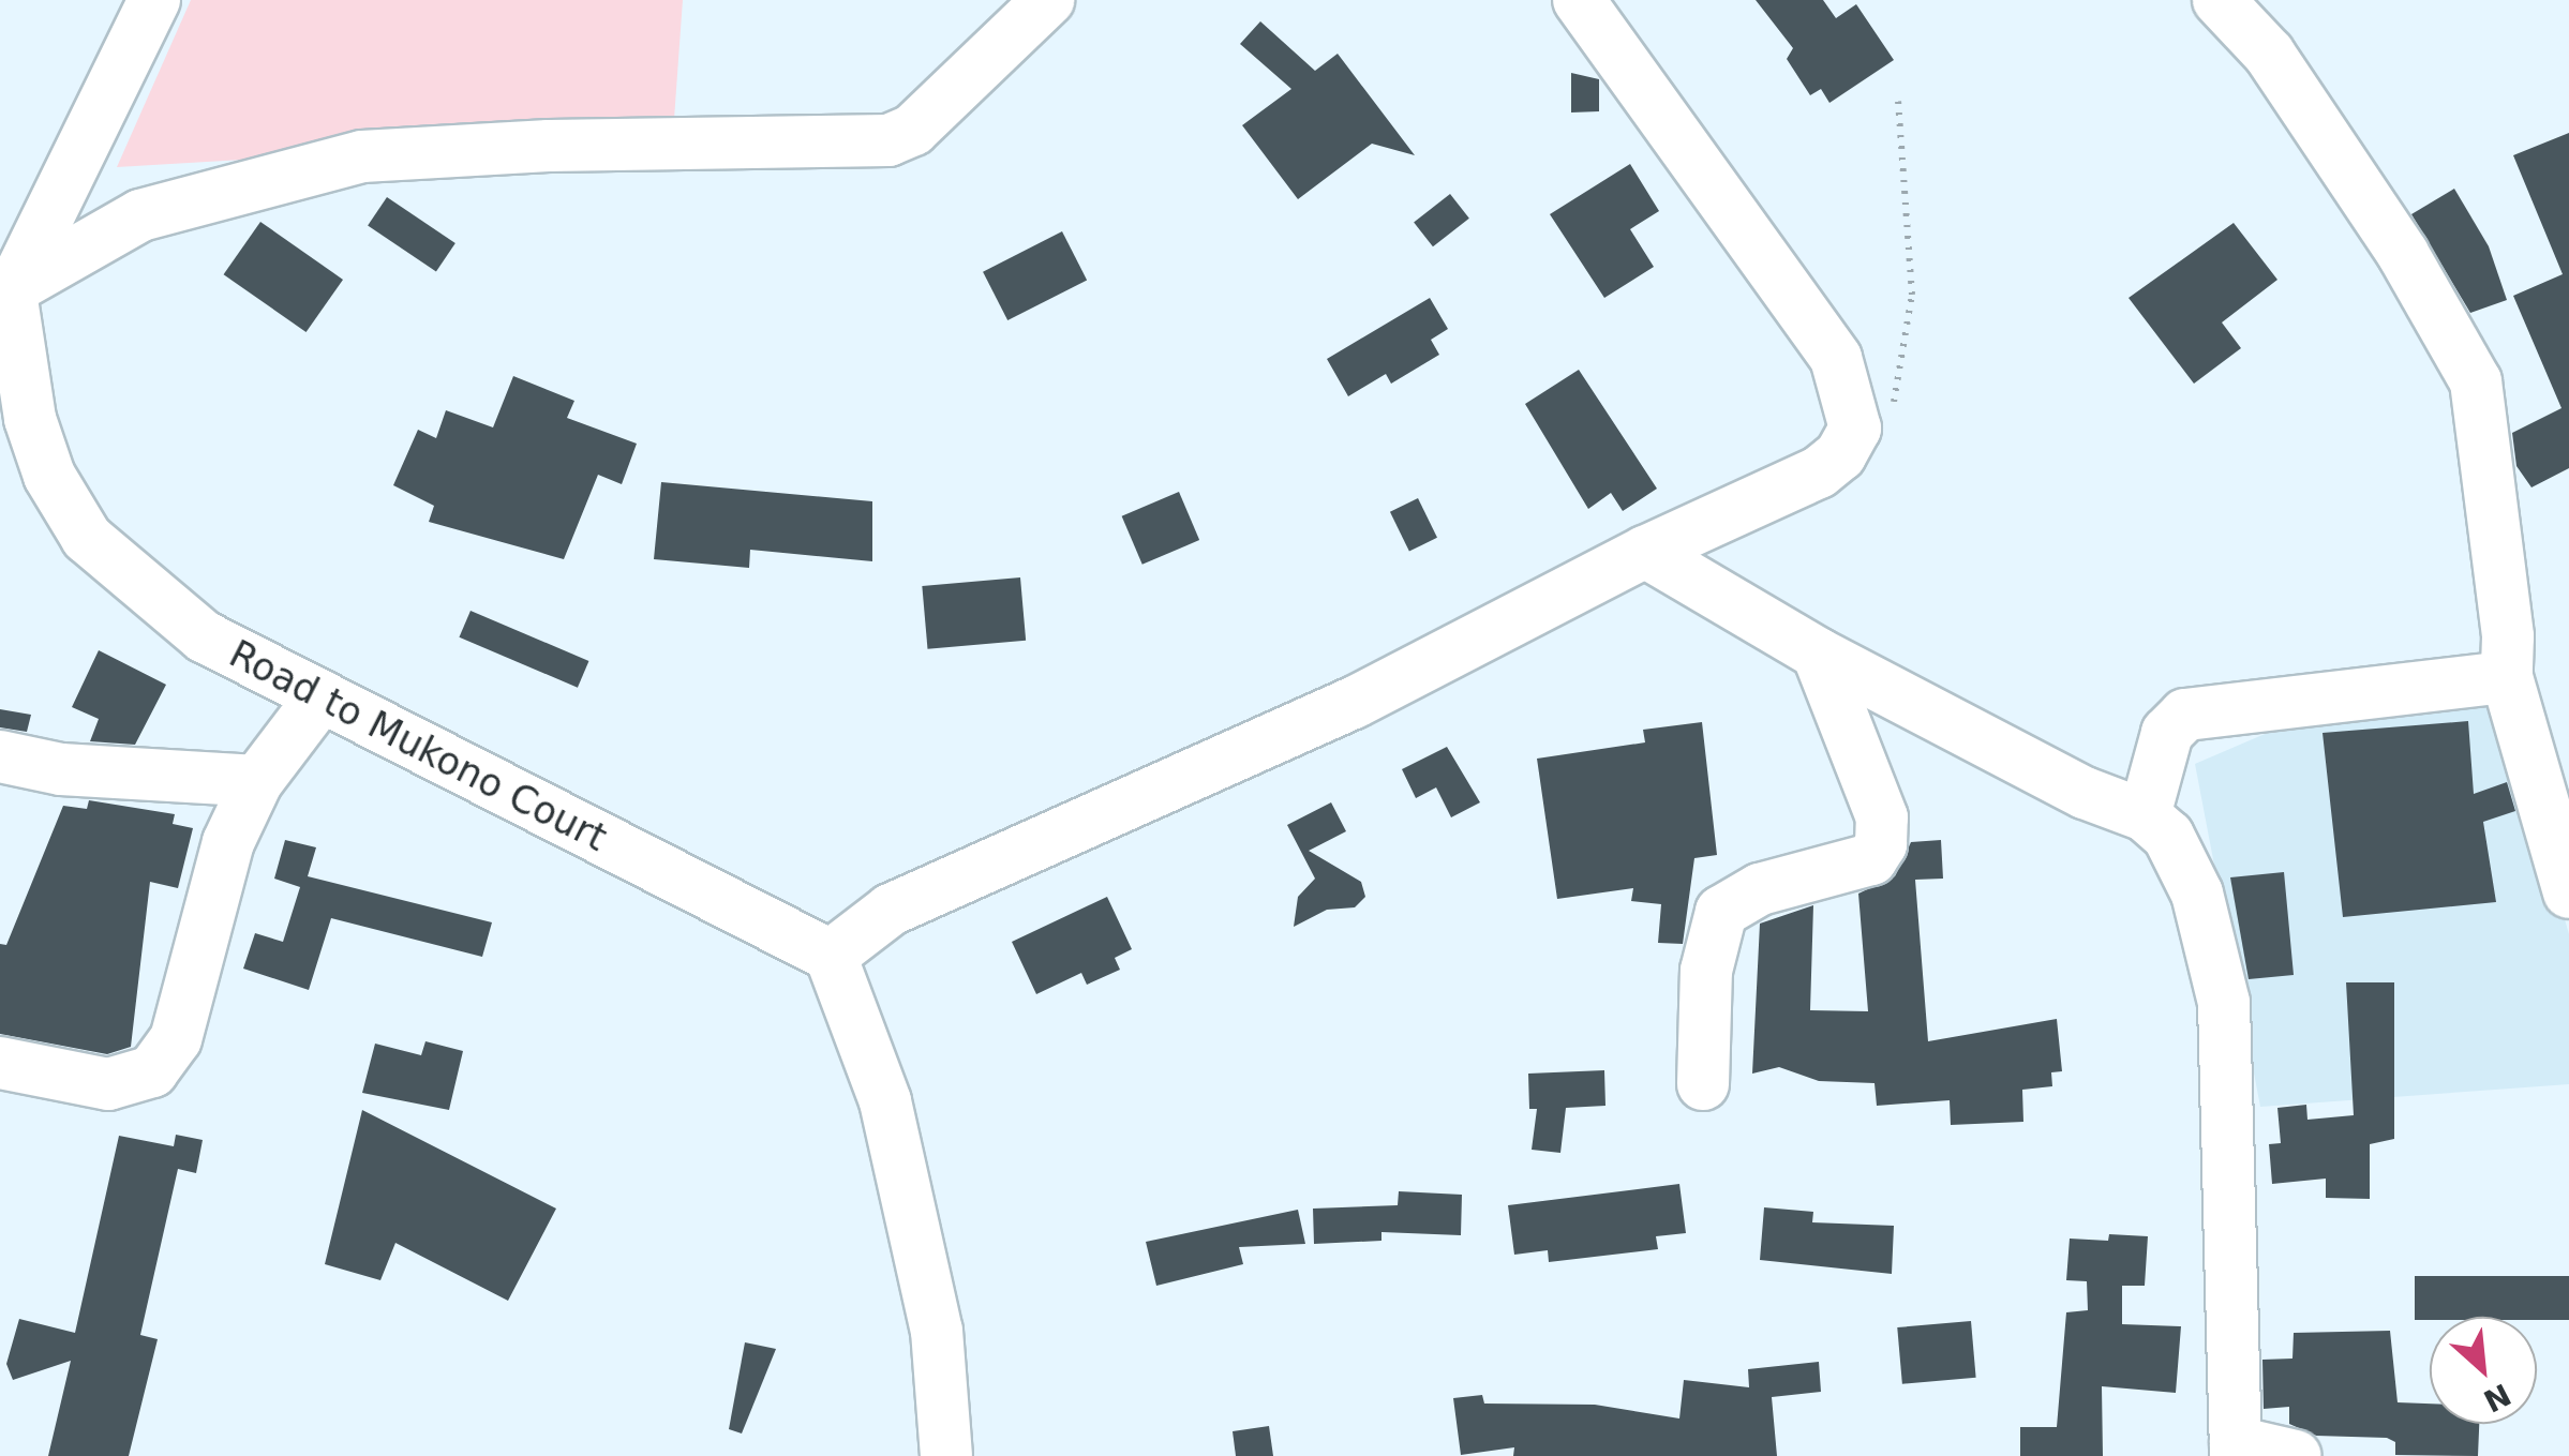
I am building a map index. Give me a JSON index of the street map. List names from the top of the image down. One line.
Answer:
{"streets":{"street":["Road to Mukono Court"]},"north":"bottom right"}
